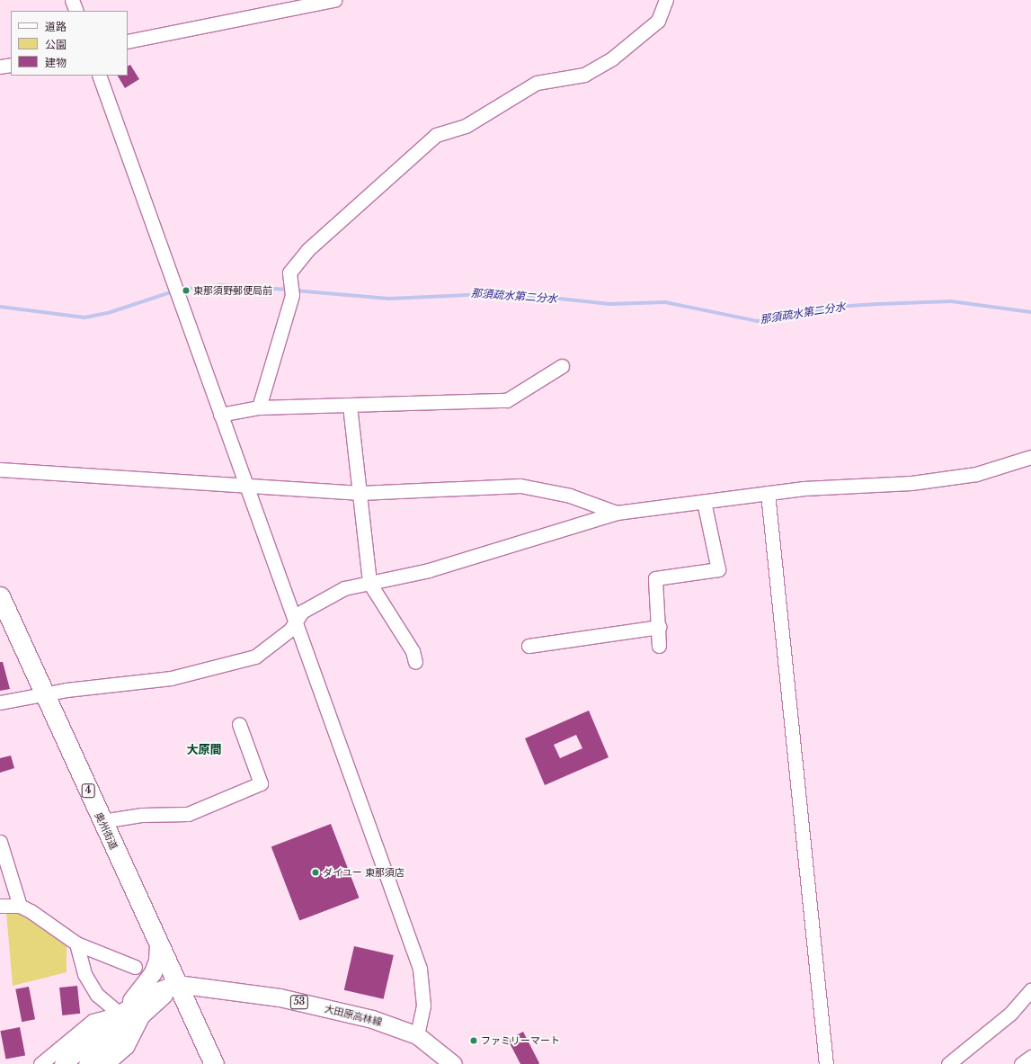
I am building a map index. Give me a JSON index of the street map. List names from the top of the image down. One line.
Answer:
{"streets":{"highway":["4","奥州街道"],"main road":["53","大田原高林線"]},"crossings":[["奥州街道","大田原高林線"]],"districts":["大原間"],"water":["那須疏水第二分水"],"places":["東那須野郵便局前","ダイユー 東那須店","ファミリーマート"],"legend":["道路","公園","建物"]}
